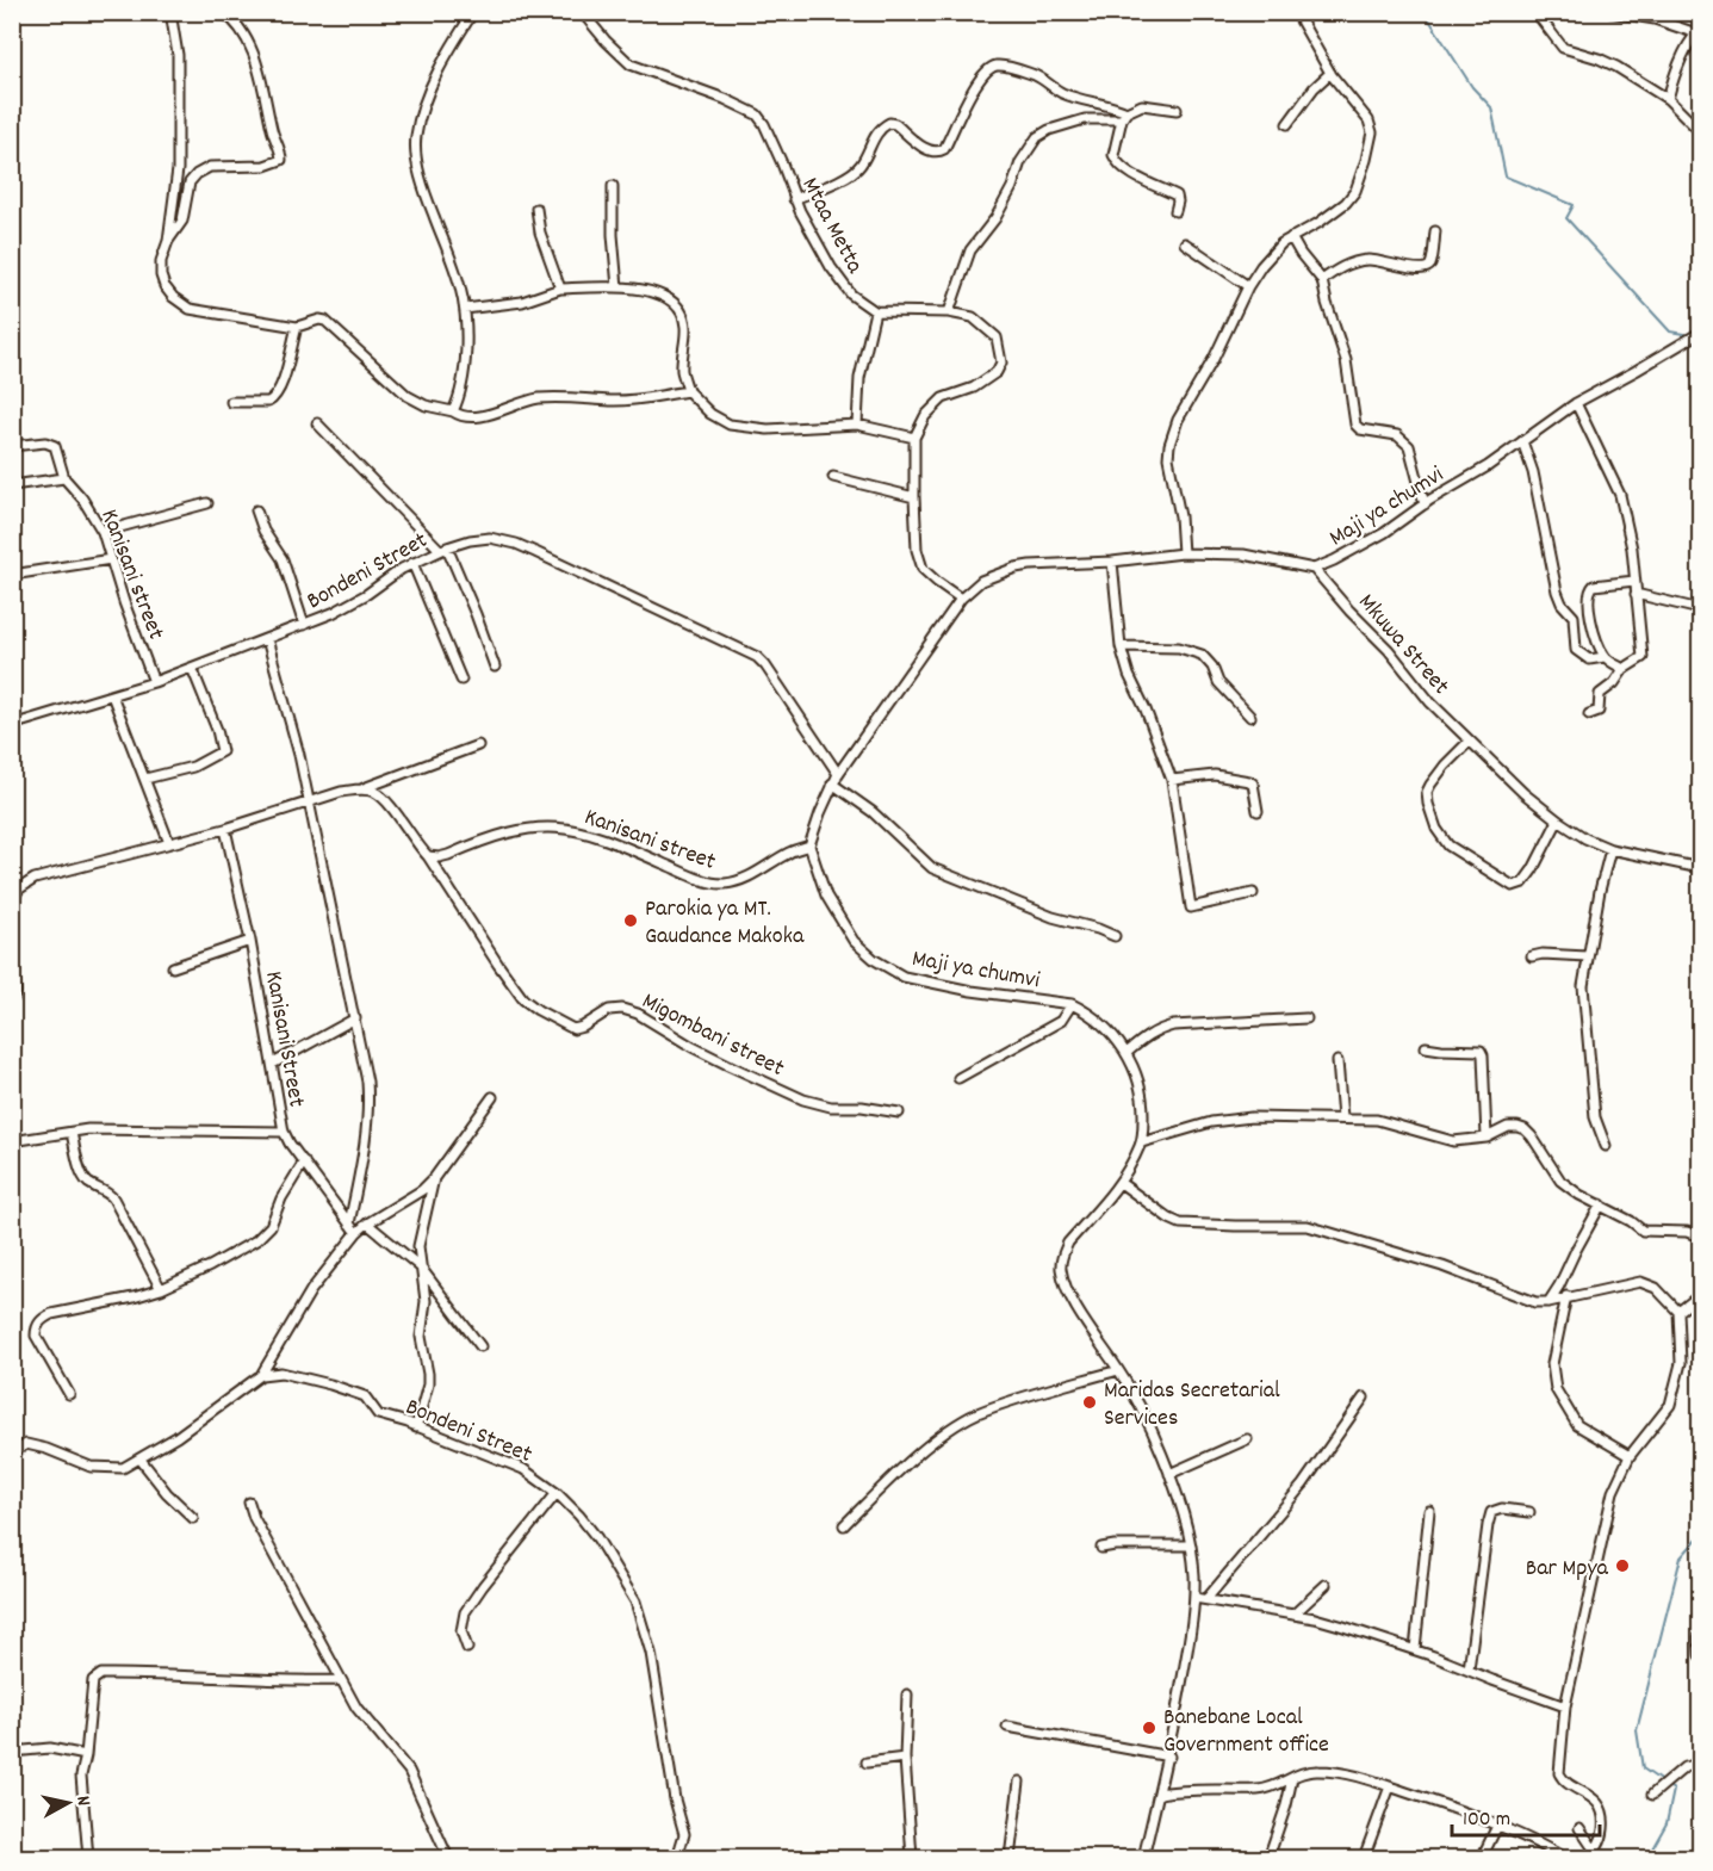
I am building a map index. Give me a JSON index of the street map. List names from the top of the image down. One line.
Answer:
{"streets":{"street":["Mtaa Metta","Maji ya chumvi","Bondeni Street","Kanisani street","Mkuwa Street","Migombani street","Kanisani Street"]},"crossings":[["Maji ya chumvi","Bondeni Street"],["Maji ya chumvi","Kanisani street"],["Maji ya chumvi","Mkuwa Street"],["Bondeni Street","Kanisani street"],["Kanisani street","Migombani street"]],"places":["Parokia ya MT. Gaudance Makoka","Maridas Secretarial Services","Bar Mpya","Banebane Local Government office"],"scale_bar":"100 m","north":"right"}
